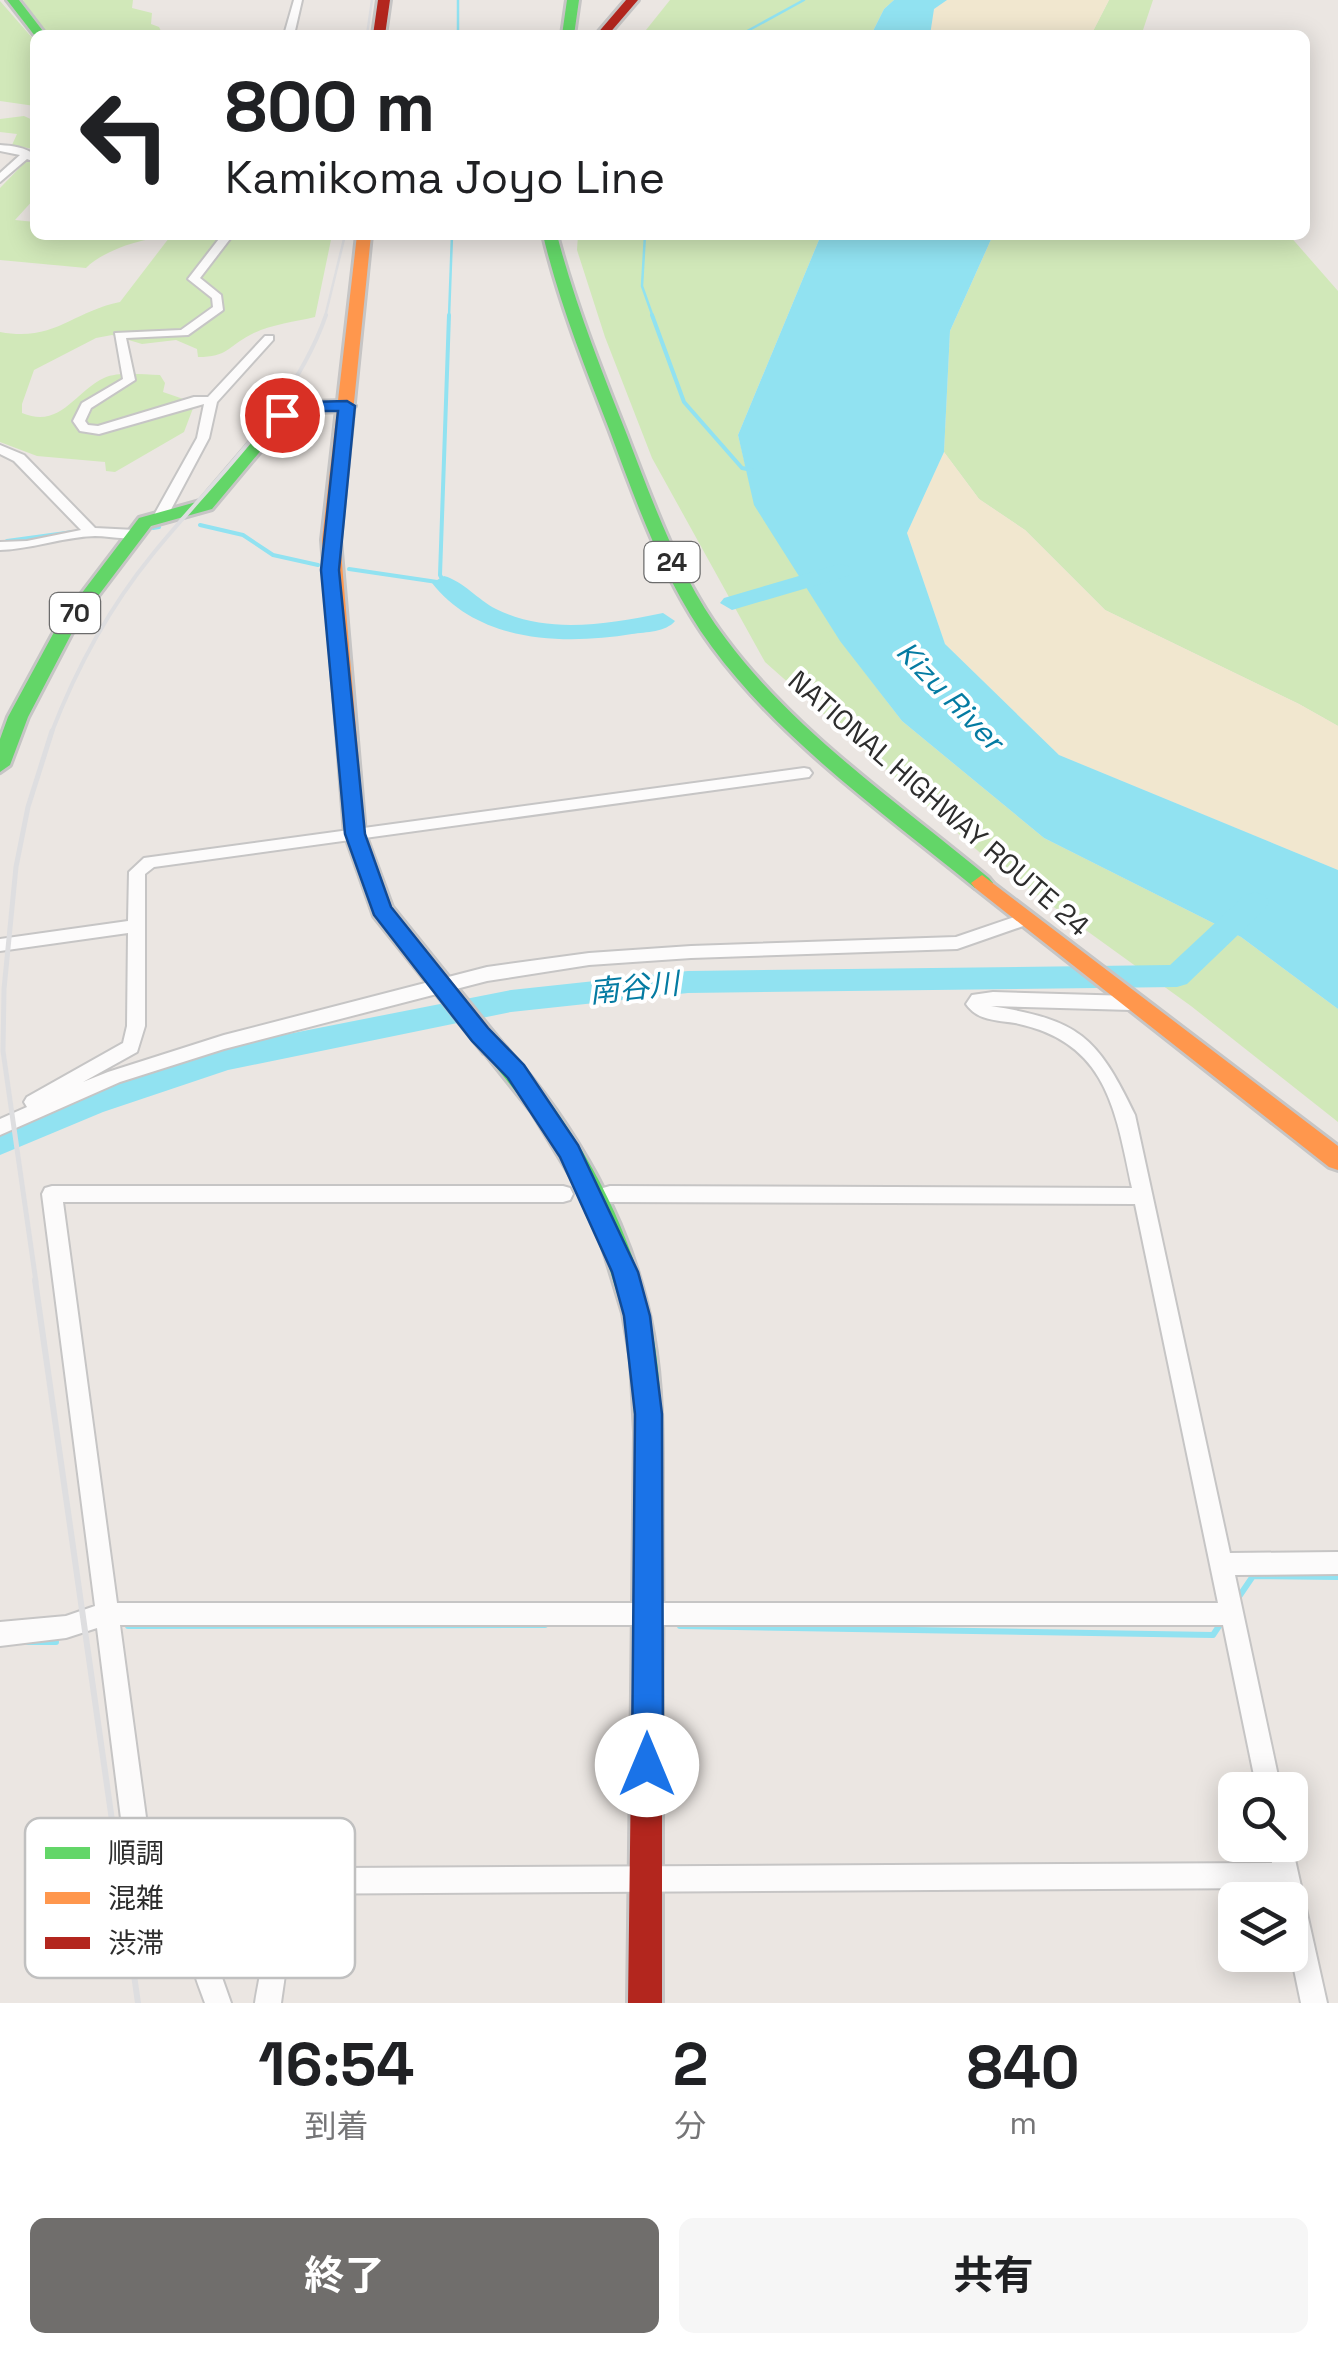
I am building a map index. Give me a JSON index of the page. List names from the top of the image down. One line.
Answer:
{"streets":{"main road":["24","70","NATIONAL HIGHWAY ROUTE 24"]},"water":["Kizu River","南谷川"],"legend":["順調","混雑","渋滞"],"page":{"turn":["800 m","Kamikoma Joyo Line"],"eta":["16:54","到着","2","分","840","m"],"buttons":["終了","共有"]}}
